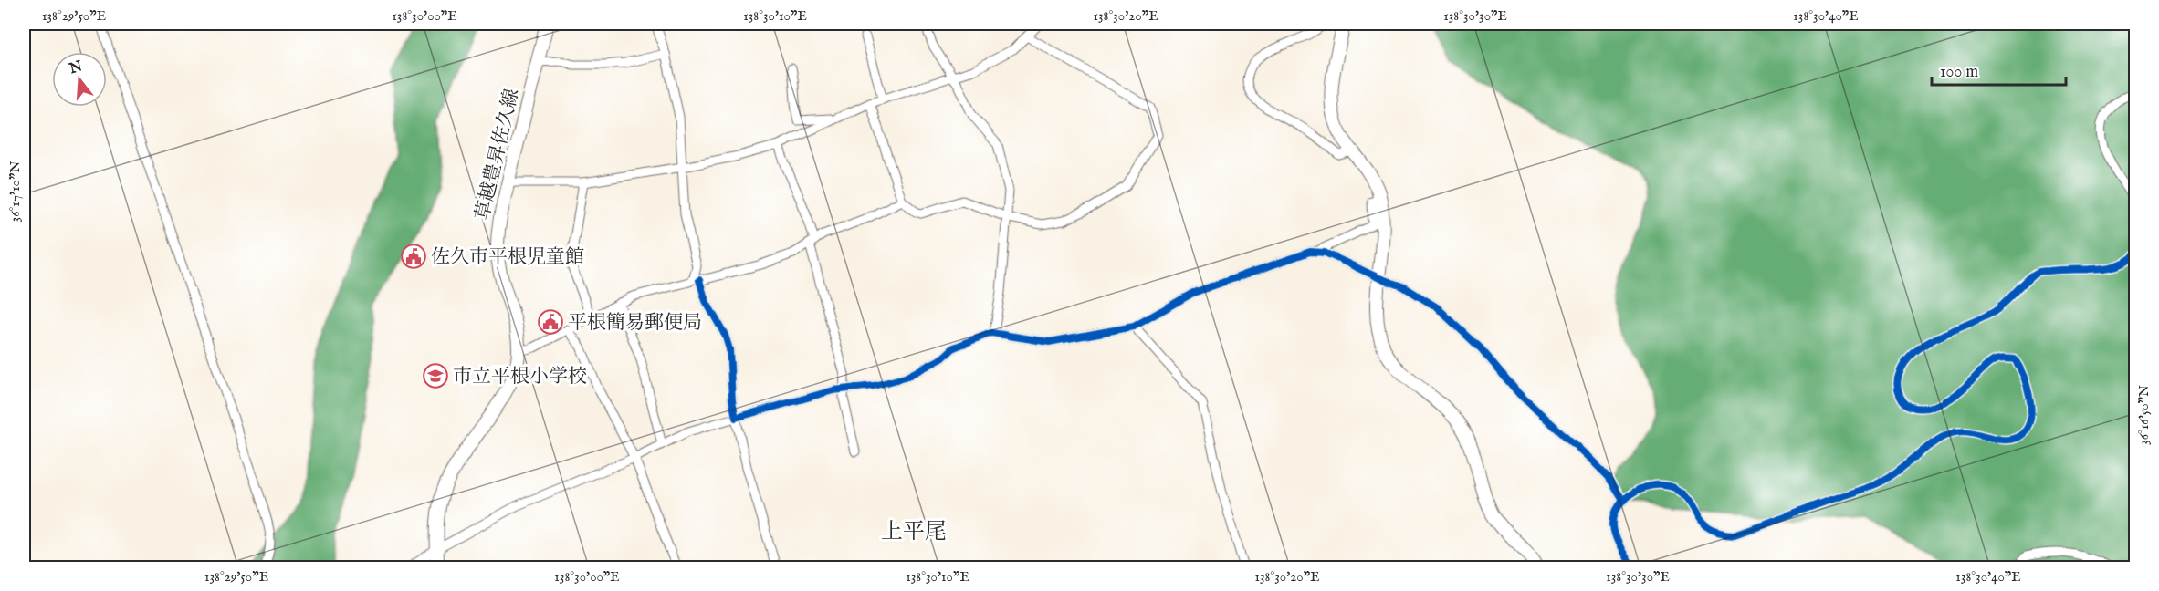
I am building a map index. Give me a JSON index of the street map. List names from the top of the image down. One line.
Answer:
{"streets":{"street":["草越豊昇佐久線"]},"districts":["上平尾"],"places":{"public building":["佐久市平根児童館","平根簡易郵便局"],"school or university":["市立平根小学校"]},"scale_bar":"100 m","north":"top","coordinates":["138°29'50\"E","138°30'00\"E","138°30'10\"E","138°30'20\"E","138°30'30\"E","138°30'40\"E","36°17'10\"N","36°16'50\"N"]}
